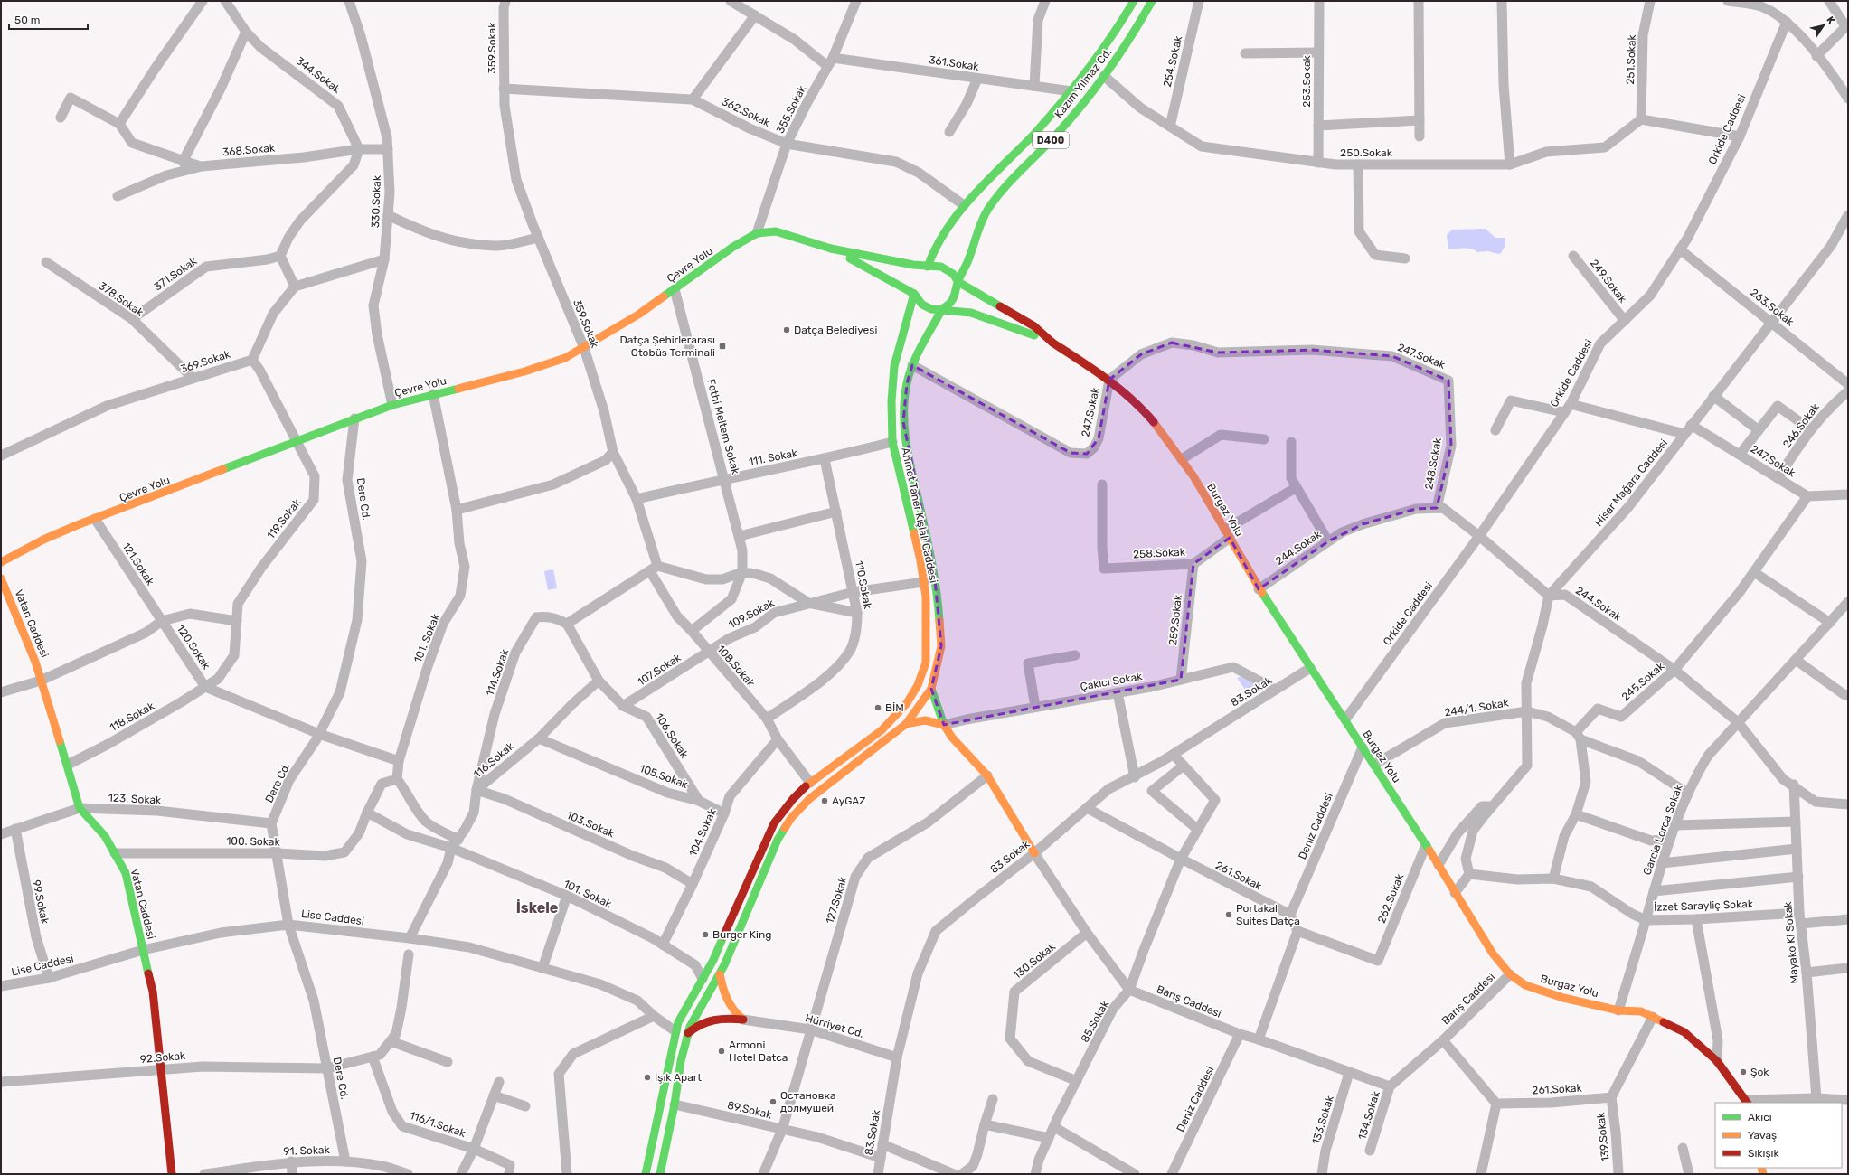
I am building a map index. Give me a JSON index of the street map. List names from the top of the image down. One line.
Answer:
{"streets":{"main road":["Kazım Yılmaz Cd.","D400","Çevre Yolu","Burgaz Yolu","Ahmet Taner Kışlalı Caddesi","Vatan Caddesi"],"street":["359.Sokak","251.Sokak","254.Sokak","361.Sokak","344.Sokak","253.Sokak","355.Sokak","362.Sokak","Orkide Caddesi","368.Sokak","250.Sokak","330.Sokak","371.Sokak","249.Sokak","378.Sokak","263.Sokak","247.Sokak","369.Sokak","246.Sokak","Fethi Meltem Sokak","111. Sokak","248.Sokak","Hisar Mağara Caddesi","Dere Cd.","119.Sokak","244.Sokak","258.Sokak","121.Sokak","110.Sokak","109.Sokak","259.Sokak","101. Sokak","120.Sokak","108.Sokak","107.Sokak","114.Sokak","Çakıcı Sokak","245.Sokak","83.Sokak","244/1. Sokak","118.Sokak","106.Sokak","116.Sokak","105.Sokak","123. Sokak","103.Sokak","Deniz Caddesi","Garcia Lorca Sokak","104.Sokak","100. Sokak","261.Sokak","262.Sokak","127.Sokak","99.Sokak","İzzet Sarayliç Sokak","Lise Caddesi","Mayako Ki Sokak","130.Sokak","Barış Caddesi","85.Sokak","Hürriyet Cd.","92.Sokak","89.Sokak","134.Sokak","133.Sokak","116/1.Sokak","139.Sokak","91. Sokak"]},"crossings":[["359.Sokak","362.Sokak"],["359.Sokak","Çevre Yolu"],["359.Sokak","111. Sokak"],["359.Sokak","108.Sokak"],["251.Sokak","250.Sokak"],["254.Sokak","250.Sokak"],["361.Sokak","Kazım Yılmaz Cd."],["361.Sokak","355.Sokak"],["344.Sokak","368.Sokak"],["253.Sokak","250.Sokak"],["Kazım Yılmaz Cd.","362.Sokak"],["Kazım Yılmaz Cd.","D400"],["Kazım Yılmaz Cd.","250.Sokak"],["355.Sokak","362.Sokak"],["355.Sokak","Çevre Yolu"],["Orkide Caddesi","249.Sokak"],["Orkide Caddesi","263.Sokak"],["Orkide Caddesi","Burgaz Yolu"],["Orkide Caddesi","244.Sokak"],["D400","Ahmet Taner Kışlalı Caddesi"],["368.Sokak","330.Sokak"],["330.Sokak","Çevre Yolu"],["Çevre Yolu","Fethi Meltem Sokak"],["Çevre Yolu","Dere Cd."],["Çevre Yolu","119.Sokak"],["Çevre Yolu","121.Sokak"],["Çevre Yolu","101. Sokak"],["371.Sokak","378.Sokak"],["378.Sokak","369.Sokak"],["263.Sokak","Hisar Mağara Caddesi"],["247.Sokak","246.Sokak"],["247.Sokak","248.Sokak"],["247.Sokak","Hisar Mağara Caddesi"],["247.Sokak","Burgaz Yolu"],["247.Sokak","Ahmet Taner Kışlalı Caddesi"],["247.Sokak","245.Sokak"],["369.Sokak","119.Sokak"],["Fethi Meltem Sokak","111. Sokak"],["Fethi Meltem Sokak","109.Sokak"],["111. Sokak","Ahmet Taner Kışlalı Caddesi"],["111. Sokak","110.Sokak"],["248.Sokak","244.Sokak"],["Hisar Mağara Caddesi","Burgaz Yolu"],["Hisar Mağara Caddesi","244.Sokak"],["Hisar Mağara Caddesi","244/1. Sokak"],["Hisar Mağara Caddesi","İzzet Sarayliç Sokak"],["Dere Cd.","123. Sokak"],["Dere Cd.","100. Sokak"],["Dere Cd.","Lise Caddesi"],["Dere Cd.","92.Sokak"],["Dere Cd.","91. Sokak"],["Burgaz Yolu","244.Sokak"],["Burgaz Yolu","258.Sokak"],["Burgaz Yolu","83.Sokak"],["Burgaz Yolu","244/1. Sokak"],["Burgaz Yolu","Deniz Caddesi"],["Burgaz Yolu","Garcia Lorca Sokak"],["Burgaz Yolu","262.Sokak"],["Burgaz Yolu","Barış Caddesi"],["Ahmet Taner Kışlalı Caddesi","109.Sokak"],["Ahmet Taner Kışlalı Caddesi","101. Sokak"],["Ahmet Taner Kışlalı Caddesi","108.Sokak"],["Ahmet Taner Kışlalı Caddesi","Lise Caddesi"],["Ahmet Taner Kışlalı Caddesi","89.Sokak"],["119.Sokak","120.Sokak"],["119.Sokak","118.Sokak"],["244.Sokak","245.Sokak"],["244.Sokak","Garcia Lorca Sokak"],["244.Sokak","Mayako Ki Sokak"],["258.Sokak","259.Sokak"],["121.Sokak","120.Sokak"],["110.Sokak","109.Sokak"],["110.Sokak","108.Sokak"],["109.Sokak","108.Sokak"],["109.Sokak","107.Sokak"],["259.Sokak","Çakıcı Sokak"],["Vatan Caddesi","118.Sokak"],["Vatan Caddesi","123. Sokak"],["Vatan Caddesi","100. Sokak"],["Vatan Caddesi","Lise Caddesi"],["Vatan Caddesi","92.Sokak"],["101. Sokak","116.Sokak"],["101. Sokak","104.Sokak"],["101. Sokak","100. Sokak"],["120.Sokak","118.Sokak"],["108.Sokak","107.Sokak"],["108.Sokak","104.Sokak"],["107.Sokak","106.Sokak"],["114.Sokak","106.Sokak"],["114.Sokak","116.Sokak"],["114.Sokak","103.Sokak"],["Çakıcı Sokak","83.Sokak"],["83.Sokak","261.Sokak"],["83.Sokak","Hürriyet Cd."],["83.Sokak","89.Sokak"],["106.Sokak","116.Sokak"],["106.Sokak","105.Sokak"],["116.Sokak","105.Sokak"],["116.Sokak","103.Sokak"],["116.Sokak","Lise Caddesi"],["105.Sokak","104.Sokak"],["123. Sokak","99.Sokak"],["103.Sokak","104.Sokak"],["Deniz Caddesi","261.Sokak"],["Deniz Caddesi","Barış Caddesi"],["Garcia Lorca Sokak","İzzet Sarayliç Sokak"],["261.Sokak","85.Sokak"],["261.Sokak","139.Sokak"],["127.Sokak","Hürriyet Cd."],["127.Sokak","89.Sokak"],["99.Sokak","Lise Caddesi"],["İzzet Sarayliç Sokak","Mayako Ki Sokak"],["130.Sokak","85.Sokak"],["Barış Caddesi","85.Sokak"],["Barış Caddesi","134.Sokak"],["Barış Caddesi","133.Sokak"]],"districts":["İskele"],"places":{"other":["Datça Belediyesi","BİM","AyGAZ","Portakal Suites Datça","Burger King","Armoni Hotel Datca","Şok","Işık Apart","Остановка долмушей"],"transit":["Datça Şehirlerarası Otobüs Terminali"]},"legend":["Akıcı","Yavaş","Sıkışık"],"scale_bar":"50 m","north":"top right"}
